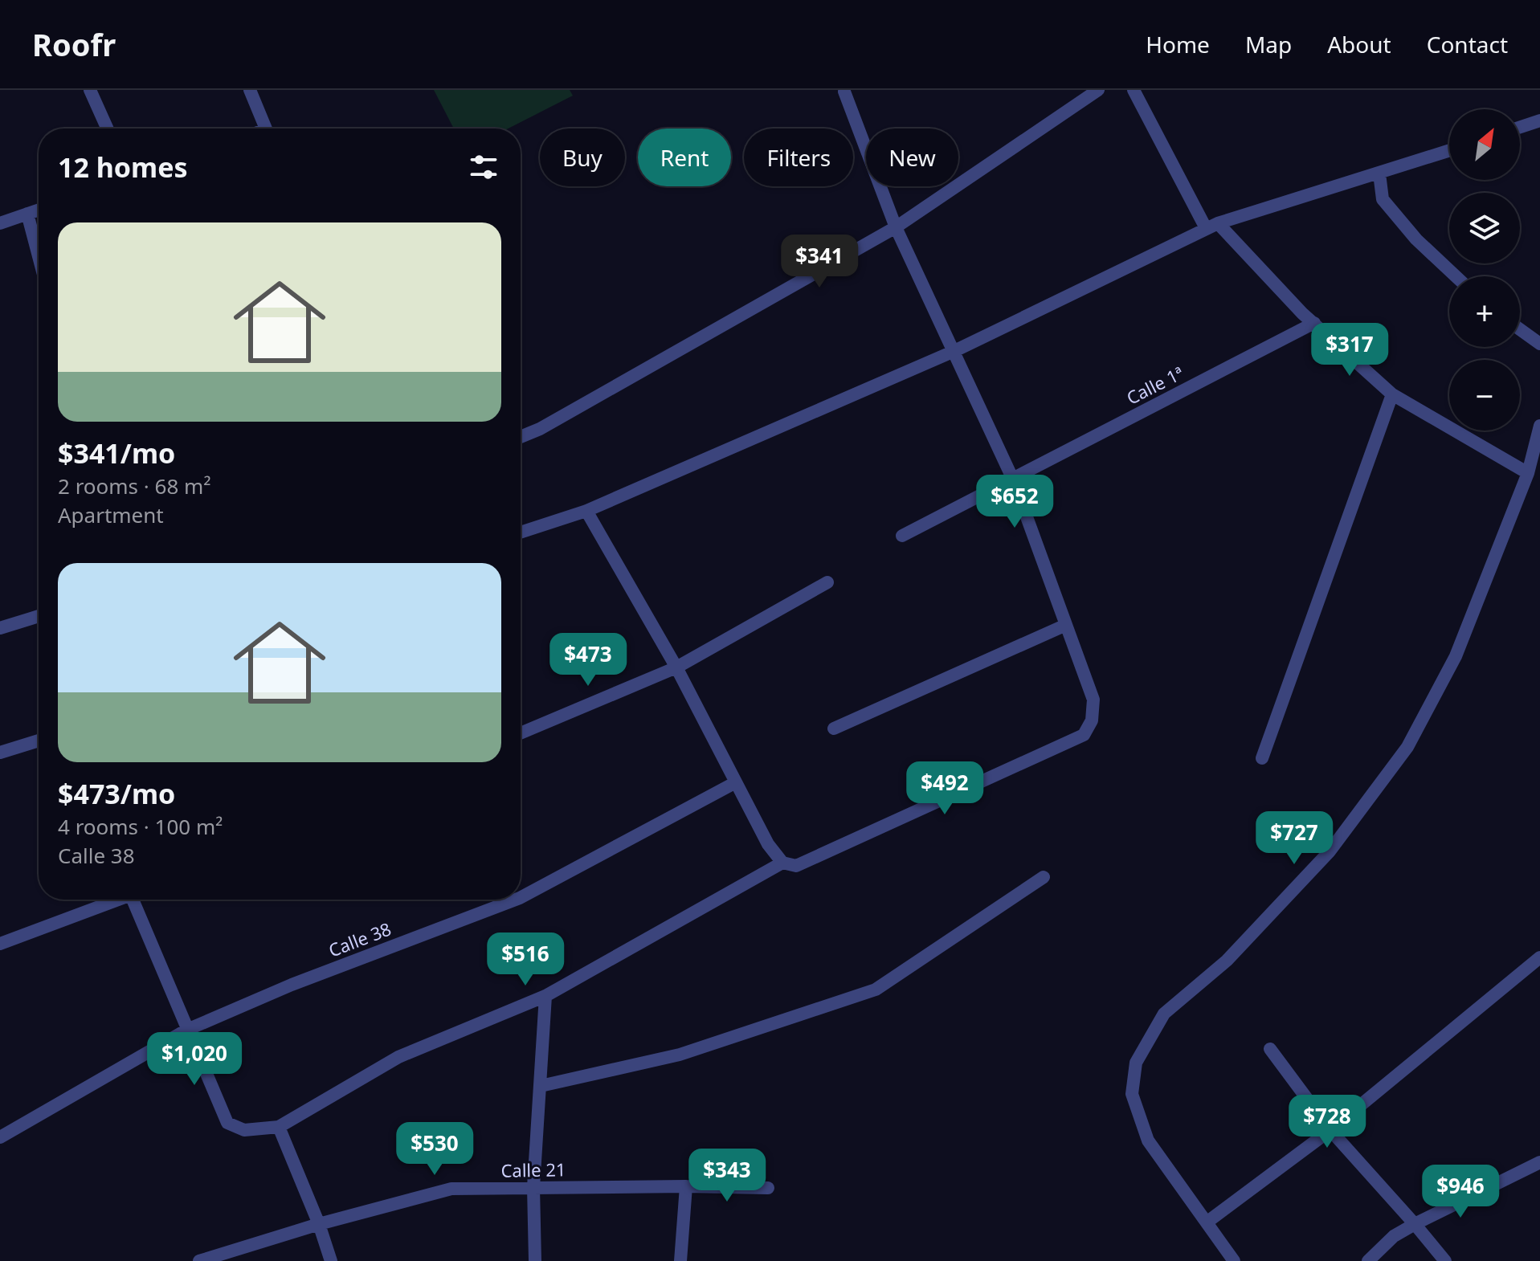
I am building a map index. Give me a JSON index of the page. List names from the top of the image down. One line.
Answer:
{"streets":{"street":["Calle 1ª","Calle 38","Calle 21"]},"north":"top right","page":{"header":"Roofr","nav":["Home","Map","About","Contact"],"map_buttons":["+","−"],"chip":["Buy","Rent","Filters","New"],"heading":"12 homes","list":[{"name":"$341/mo","note":"2 rooms · 68 m² · Apartment"},{"name":"$473/mo","note":"4 rooms · 100 m² · Calle 38"}],"price":["$341","$317","$652","$473","$492","$727","$516","$1,020","$728","$530","$343","$946"]}}
